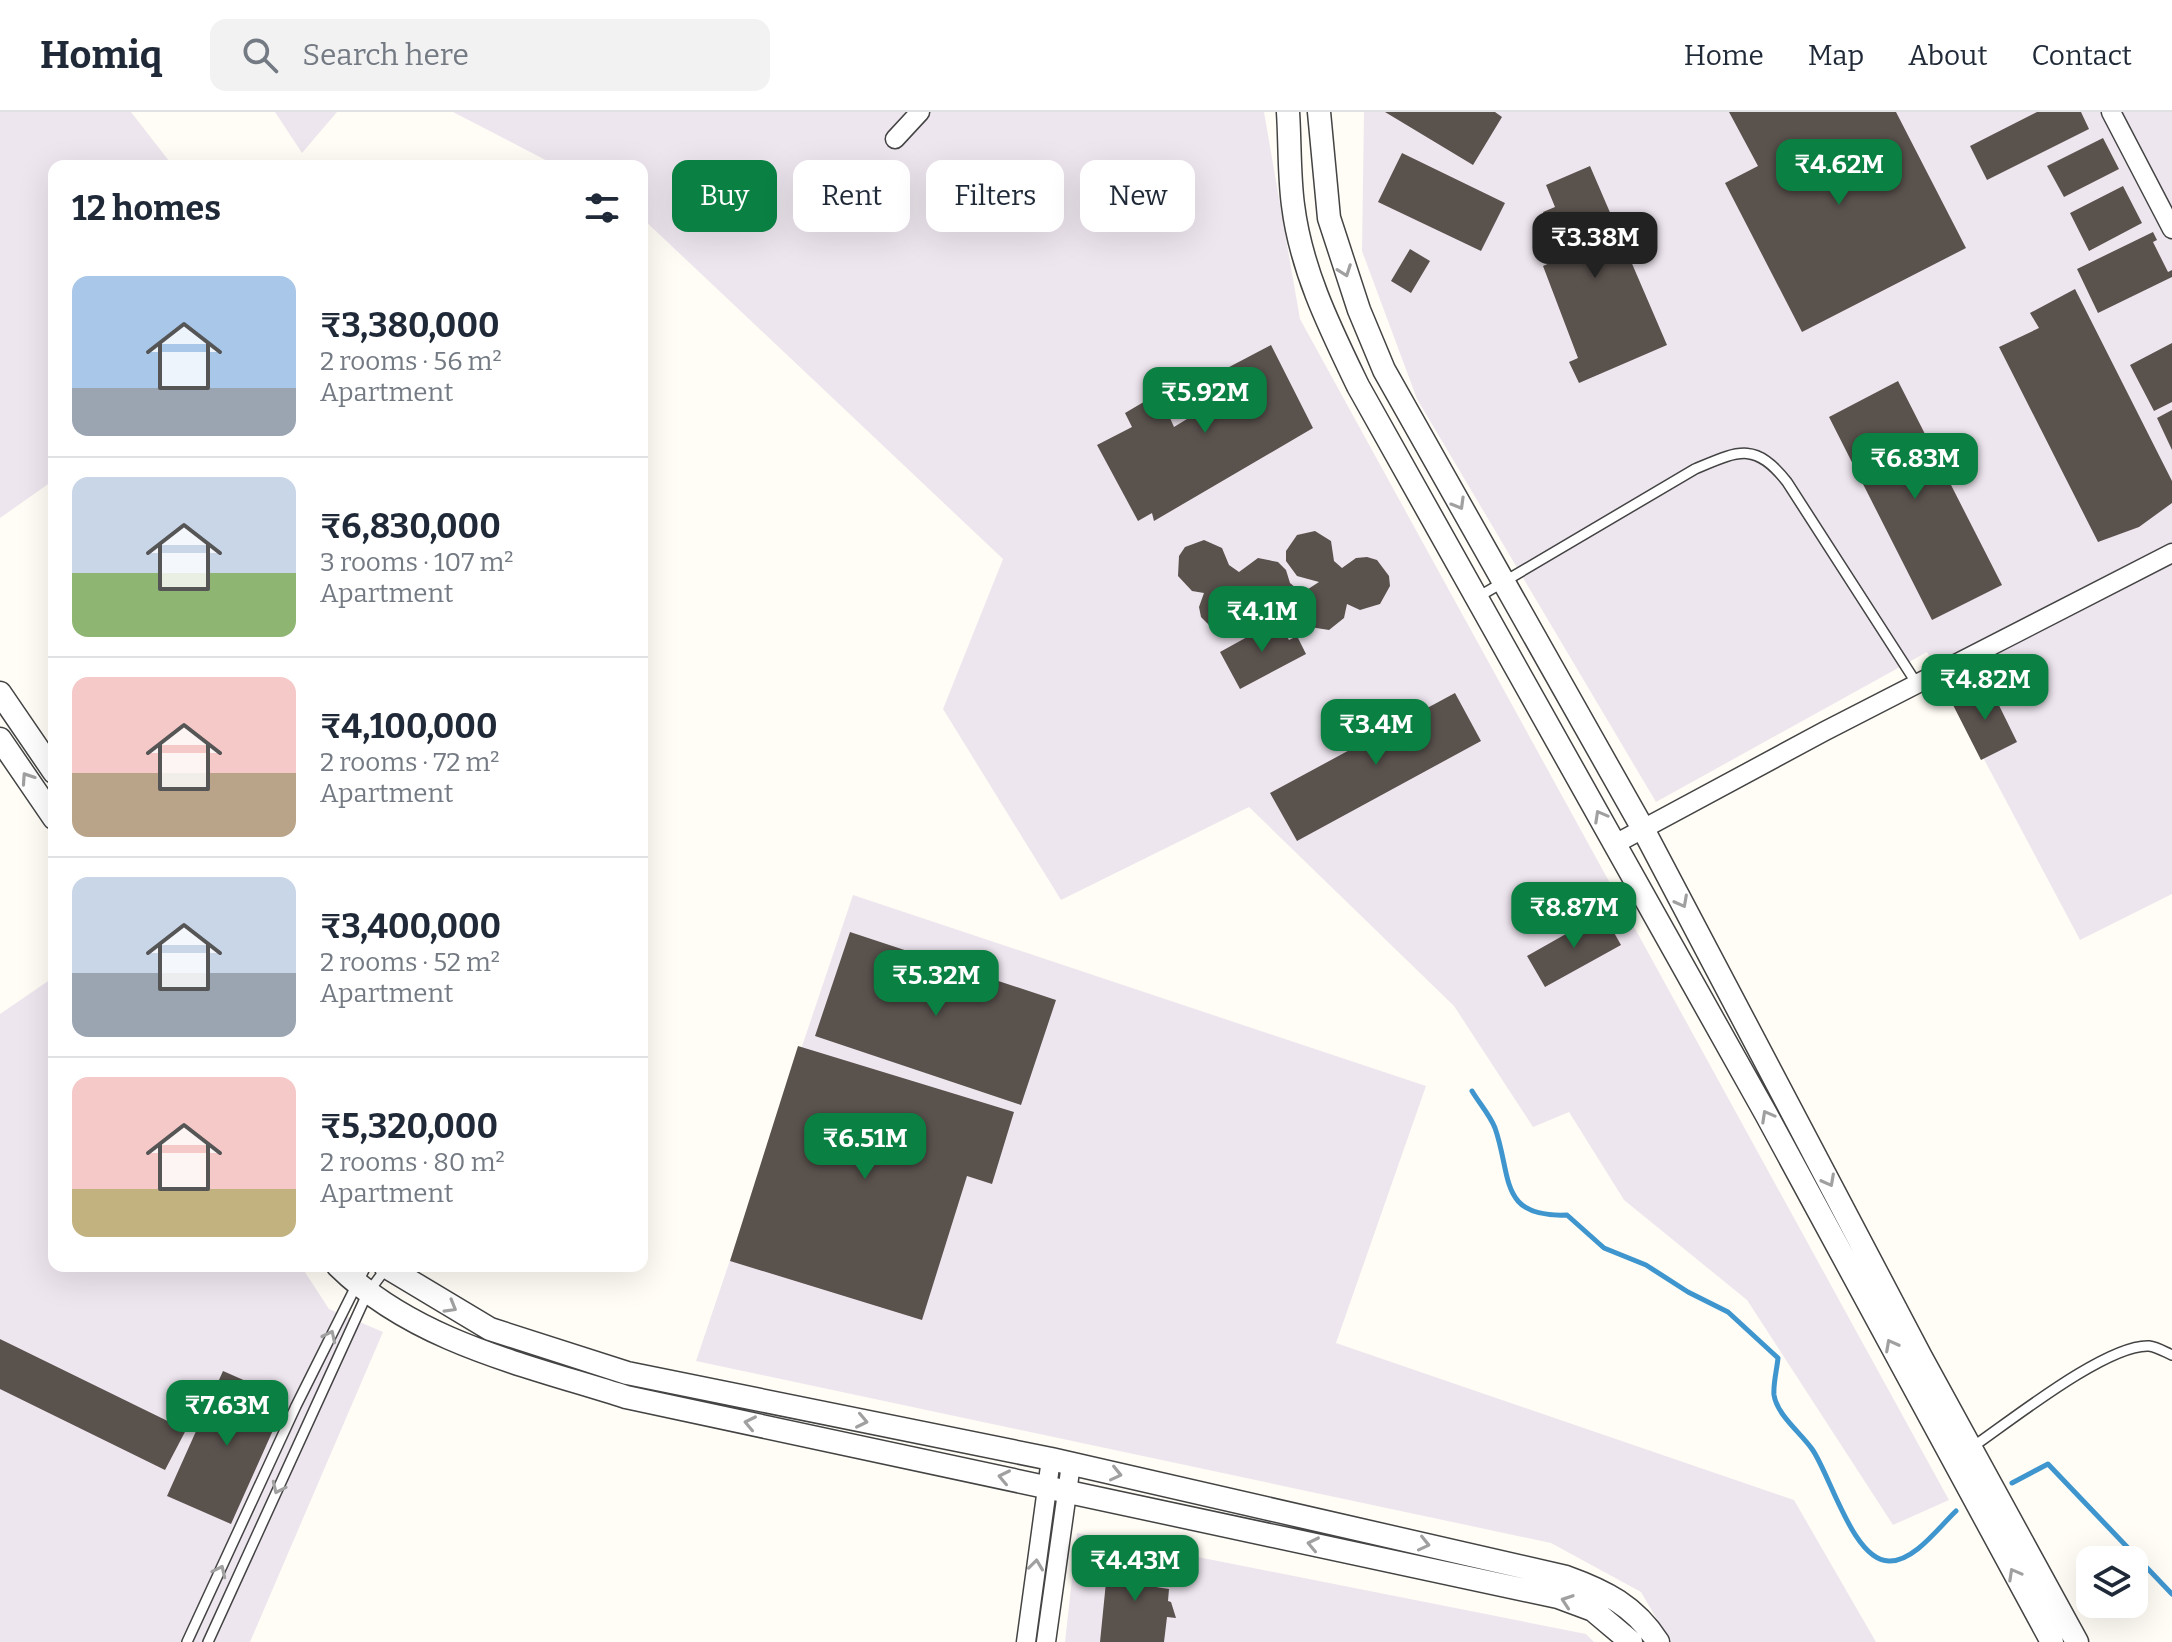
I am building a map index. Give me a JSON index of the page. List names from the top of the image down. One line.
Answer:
{"page":{"header":"Homiq","search":"Search here","nav":["Home","Map","About","Contact"],"price":["₹4.62M","₹3.38M","₹5.92M","₹6.83M","₹4.1M","₹4.82M","₹3.4M","₹8.87M","₹5.32M","₹6.51M","₹7.63M","₹4.43M"],"chip":["Buy","Rent","Filters","New"],"heading":"12 homes","list":[{"name":"₹3,380,000","note":"2 rooms · 56 m² · Apartment"},{"name":"₹6,830,000","note":"3 rooms · 107 m² · Apartment"},{"name":"₹4,100,000","note":"2 rooms · 72 m² · Apartment"},{"name":"₹3,400,000","note":"2 rooms · 52 m² · Apartment"},{"name":"₹5,320,000","note":"2 rooms · 80 m² · Apartment"}]}}
